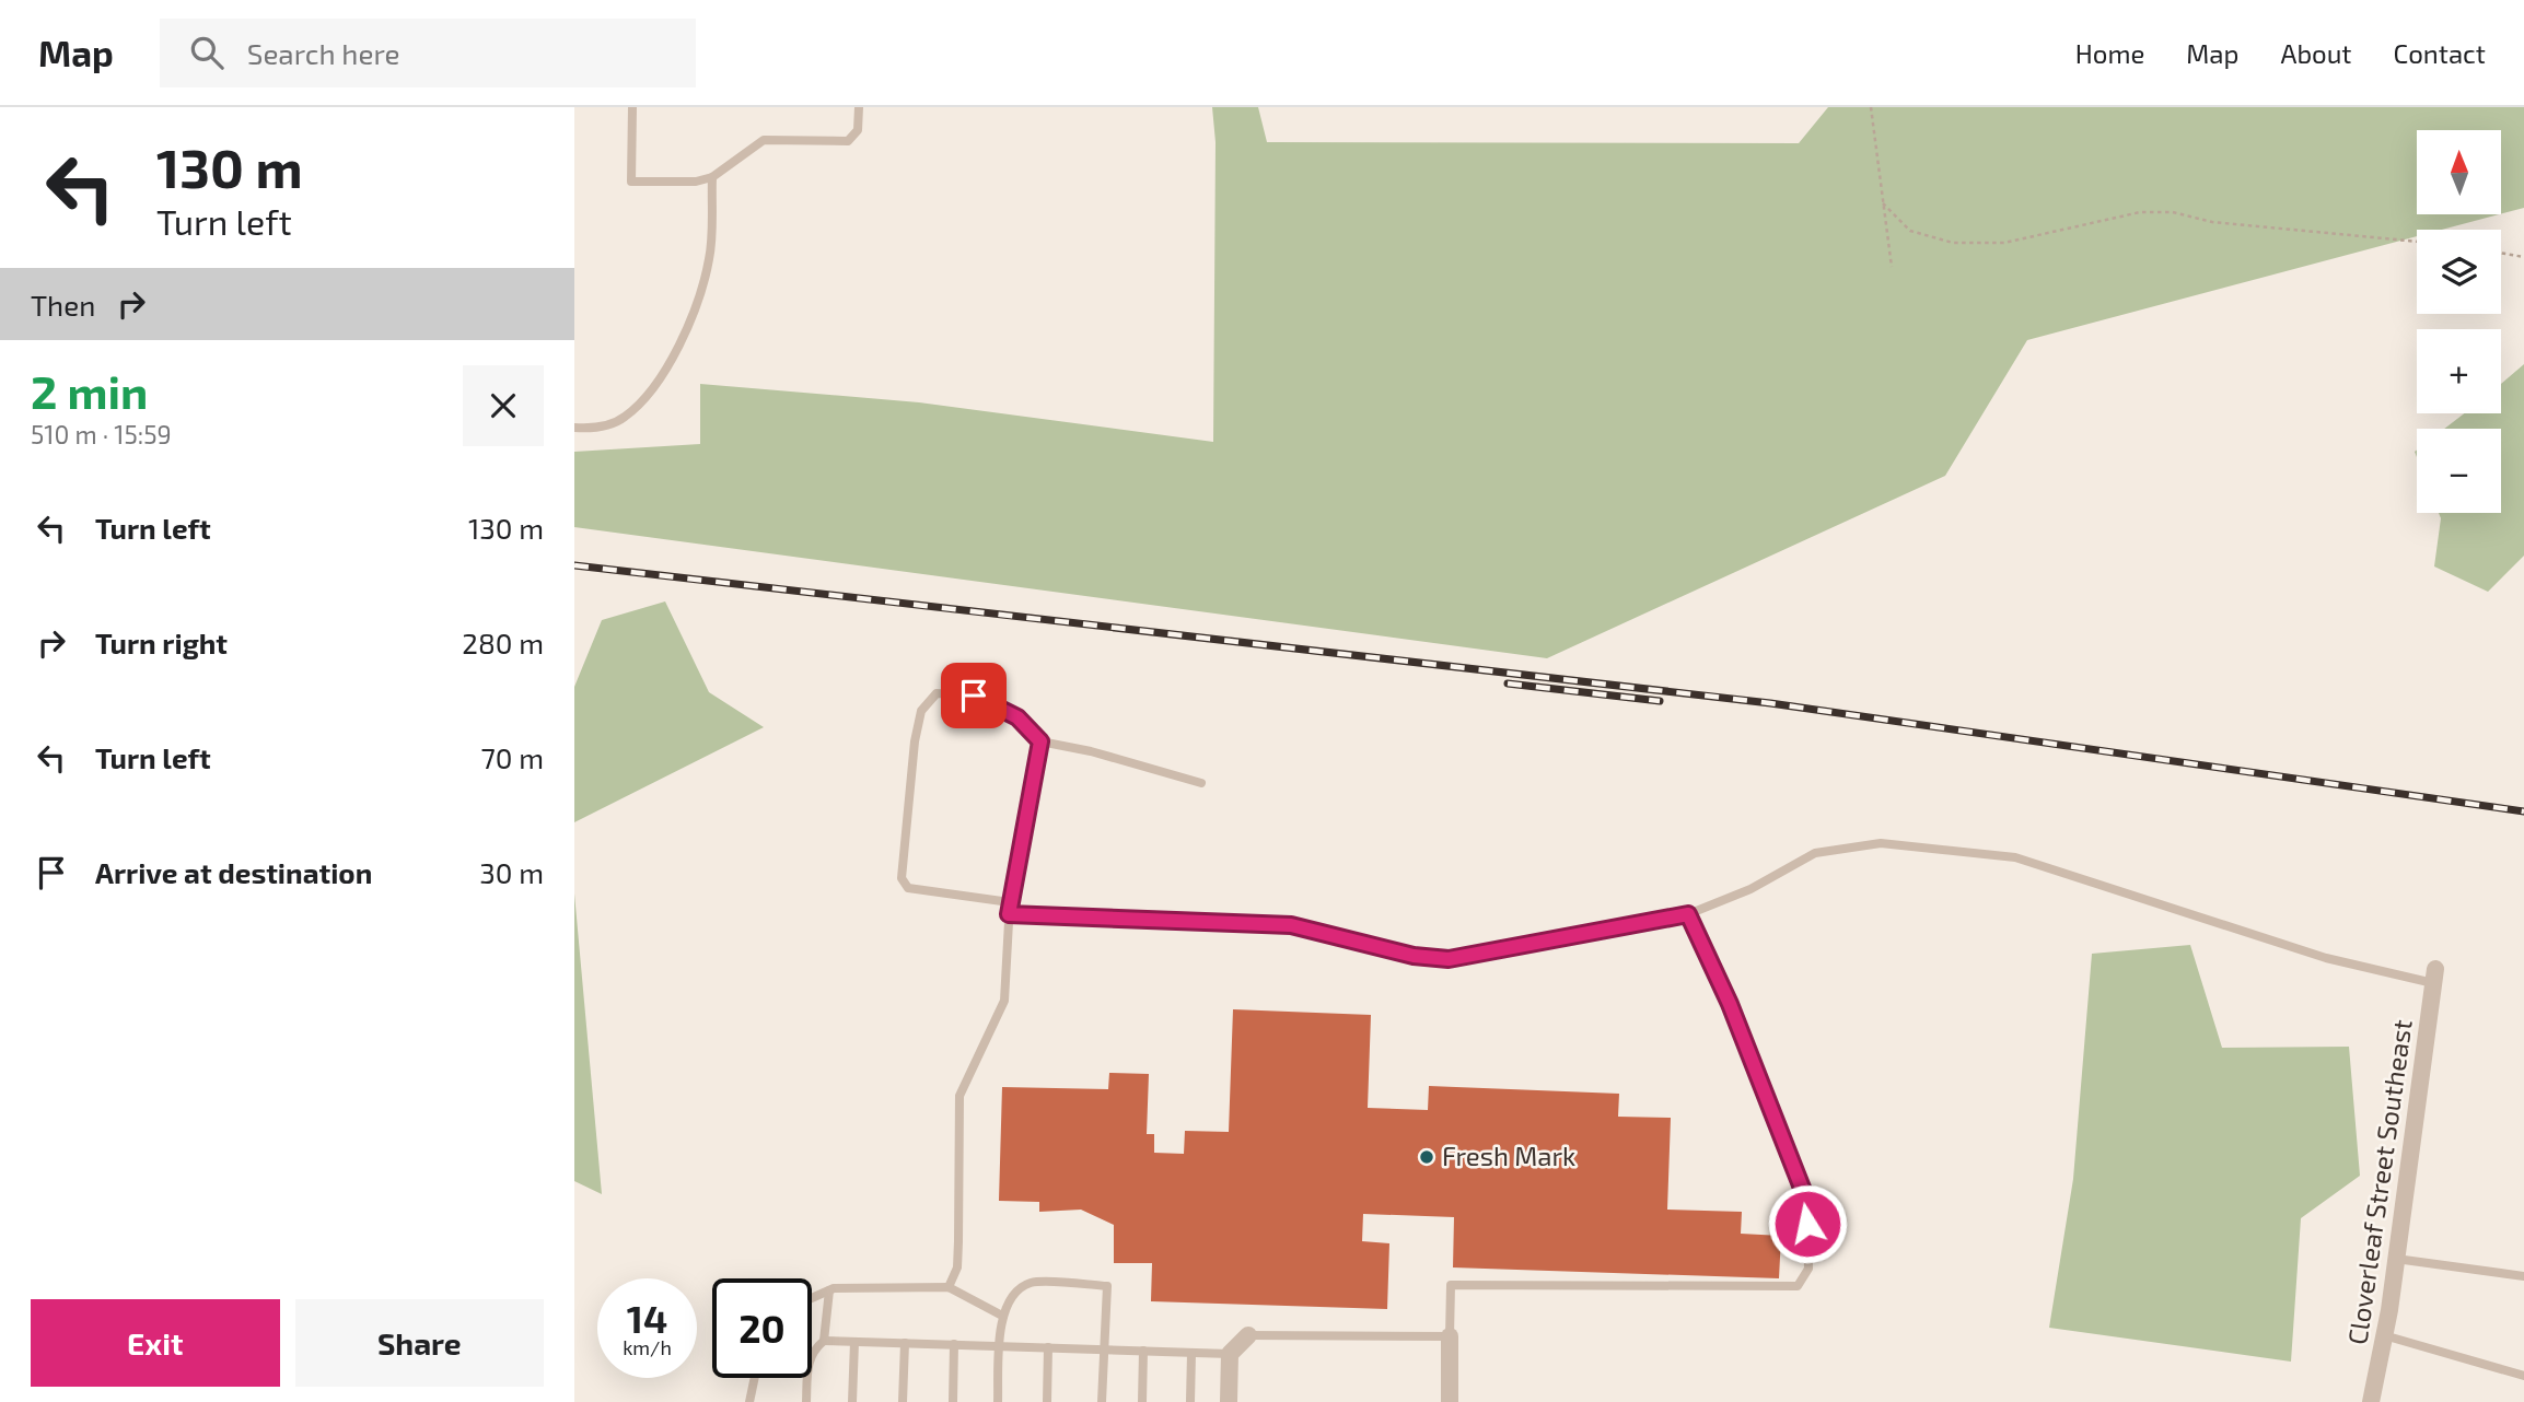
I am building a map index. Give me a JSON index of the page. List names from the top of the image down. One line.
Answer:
{"streets":{"street":["Cloverleaf Street Southeast"]},"places":["Fresh Mark"],"north":"top","page":{"header":"Map","search":"Search here","nav":["Home","Map","About","Contact"],"turn":["130 m","Turn left"],"map_buttons":["+","−"],"then":"Then","heading":["2 min","510 m · 15:59"],"list":[{"name":"Turn left","value":"130 m"},{"name":"Turn right","value":"280 m"},{"name":"Turn left","value":"70 m"},{"name":"Arrive at destination","value":"30 m"}],"speed":"14 km/h","limit":"20","buttons":["Exit","Share"]}}
